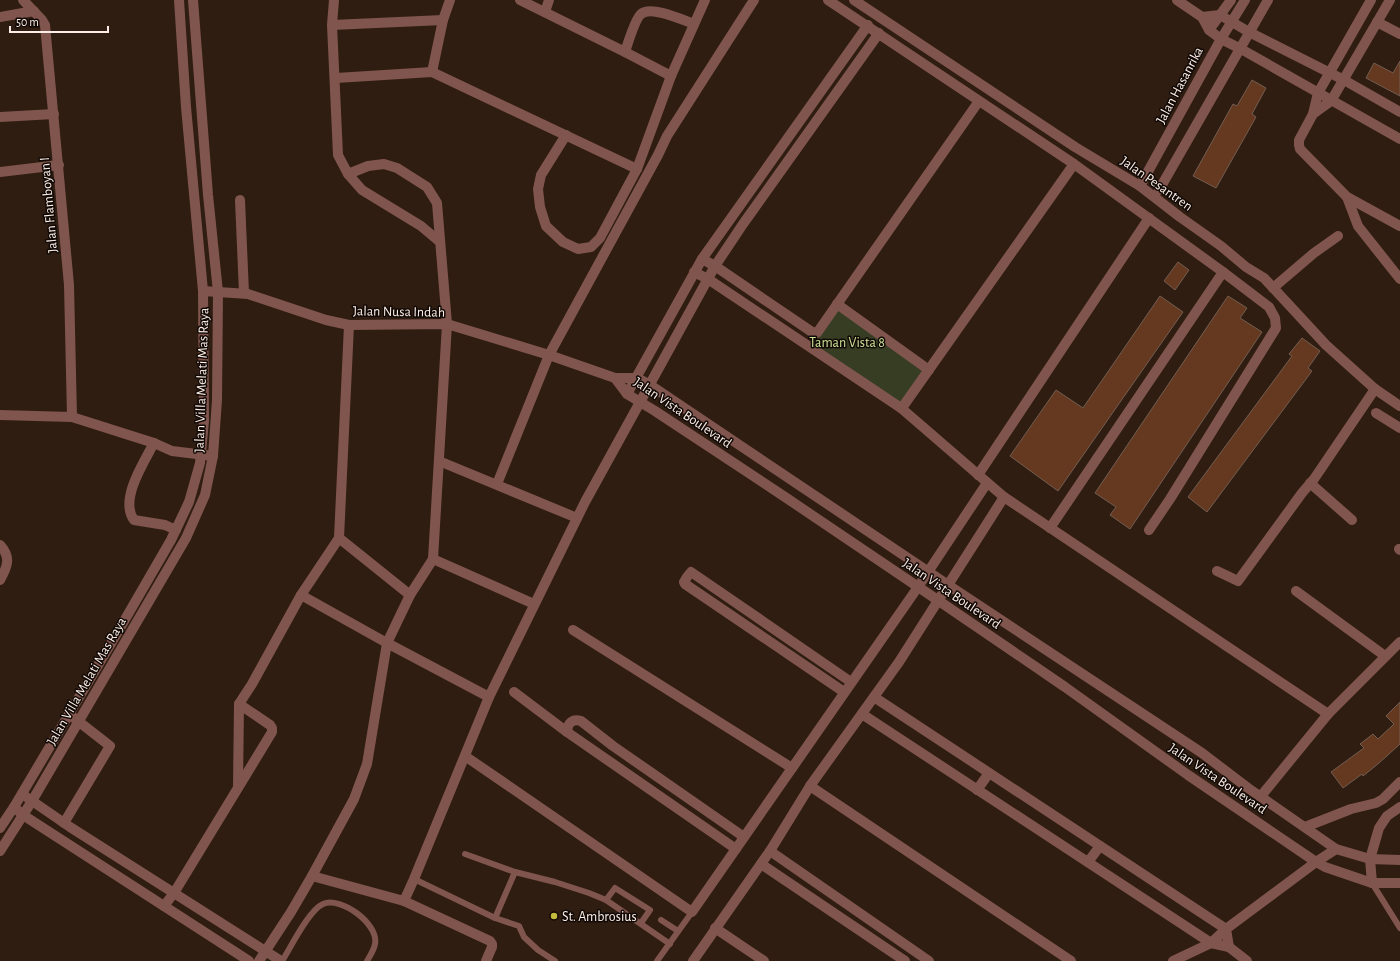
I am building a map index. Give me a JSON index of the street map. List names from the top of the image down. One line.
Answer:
{"streets":{"street":["Jalan Hasanrika","Jalan Pesantren","Jalan Flamboyan I","Jalan Nusa Indah","Jalan Villa Melati Mas Raya","Jalan Vista Boulevard"]},"crossings":[["Jalan Hasanrika","Jalan Pesantren"],["Jalan Nusa Indah","Jalan Villa Melati Mas Raya"],["Jalan Nusa Indah","Jalan Vista Boulevard"]],"parks":["Taman Vista 8"],"places":["St. Ambrosius"],"scale_bar":"50 m"}
